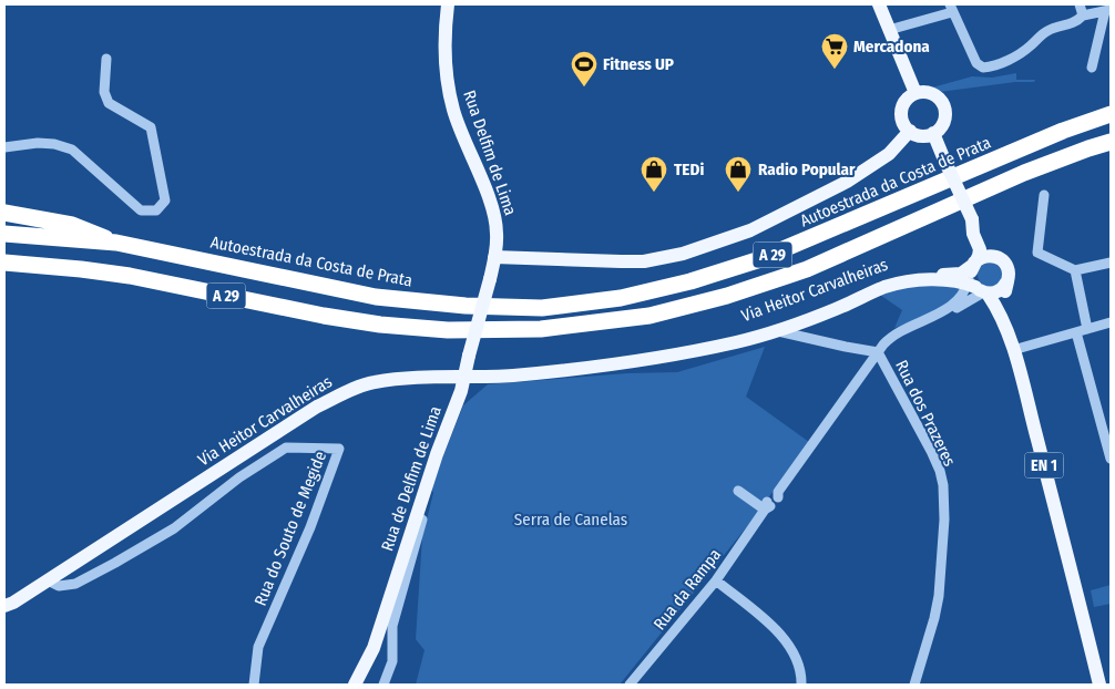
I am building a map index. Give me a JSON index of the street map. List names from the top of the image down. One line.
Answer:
{"streets":{"highway":["Autoestrada da Costa de Prata","A 29"],"main road":["Rua Delfim de Lima","Via Heitor Carvalheiras","EN 1","Rua de Delfim de Lima"],"street":["Rua dos Prazeres","Rua do Souto de Megide","Rua da Rampa"]},"crossings":[["Rua Delfim de Lima","Rua de Delfim de Lima"],["Via Heitor Carvalheiras","EN 1"],["Via Heitor Carvalheiras","Rua de Delfim de Lima"],["Via Heitor Carvalheiras","Rua do Souto de Megide"],["Via Heitor Carvalheiras","Rua da Rampa"],["Rua dos Prazeres","Rua da Rampa"],["EN 1","Rua da Rampa"]],"parks":["Serra de Canelas"],"places":{"supermarket":["Mercadona"],"sports":["Fitness UP"],"shop":["TEDi","Radio Popular"]}}
